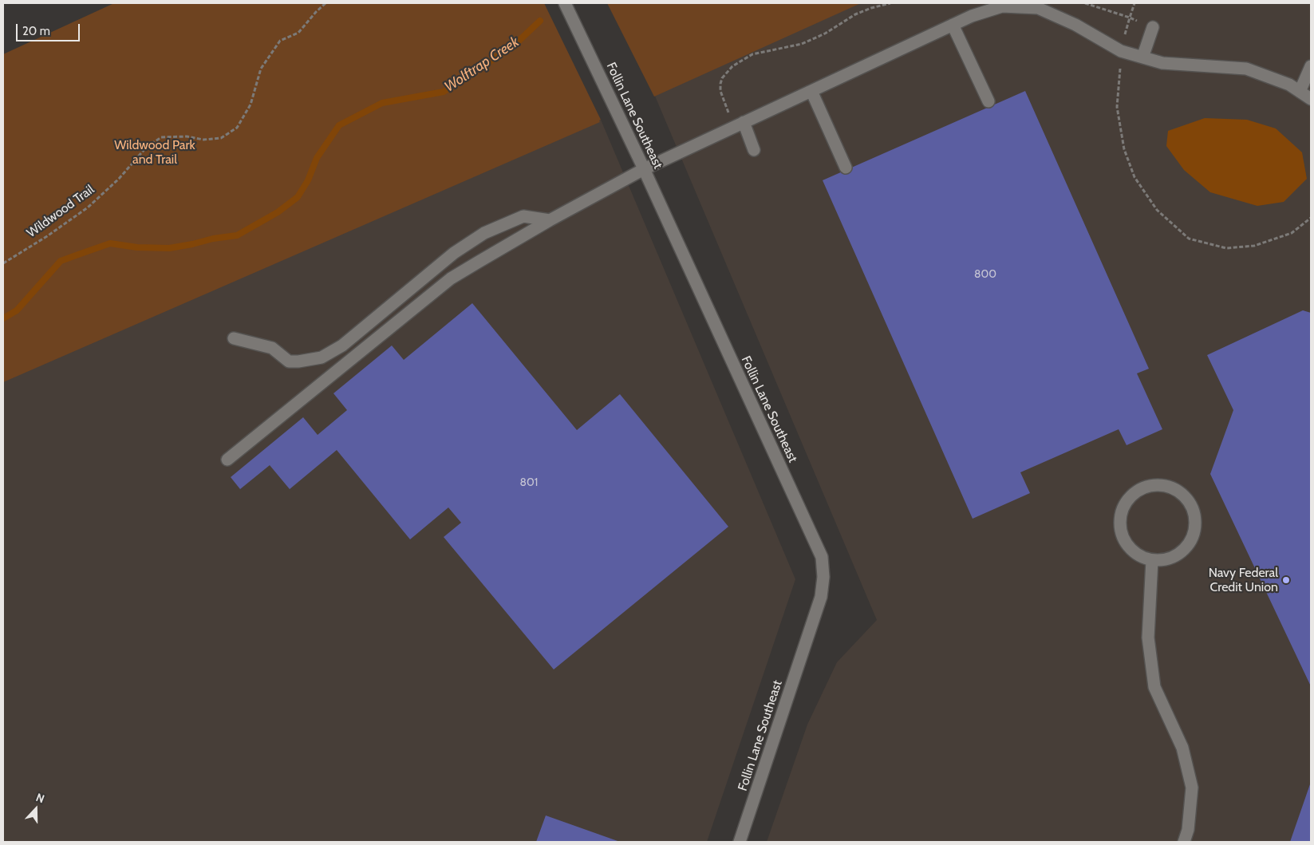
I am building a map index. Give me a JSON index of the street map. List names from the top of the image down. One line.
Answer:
{"streets":{"street":["Follin Lane Southeast"],"path":["Wildwood Trail"]},"water":["Wolftrap Creek"],"parks":["Wildwood Park and Trail"],"places":["Navy Federal Credit Union"],"house_numbers":["800","801"],"scale_bar":"20 m","north":"top"}
